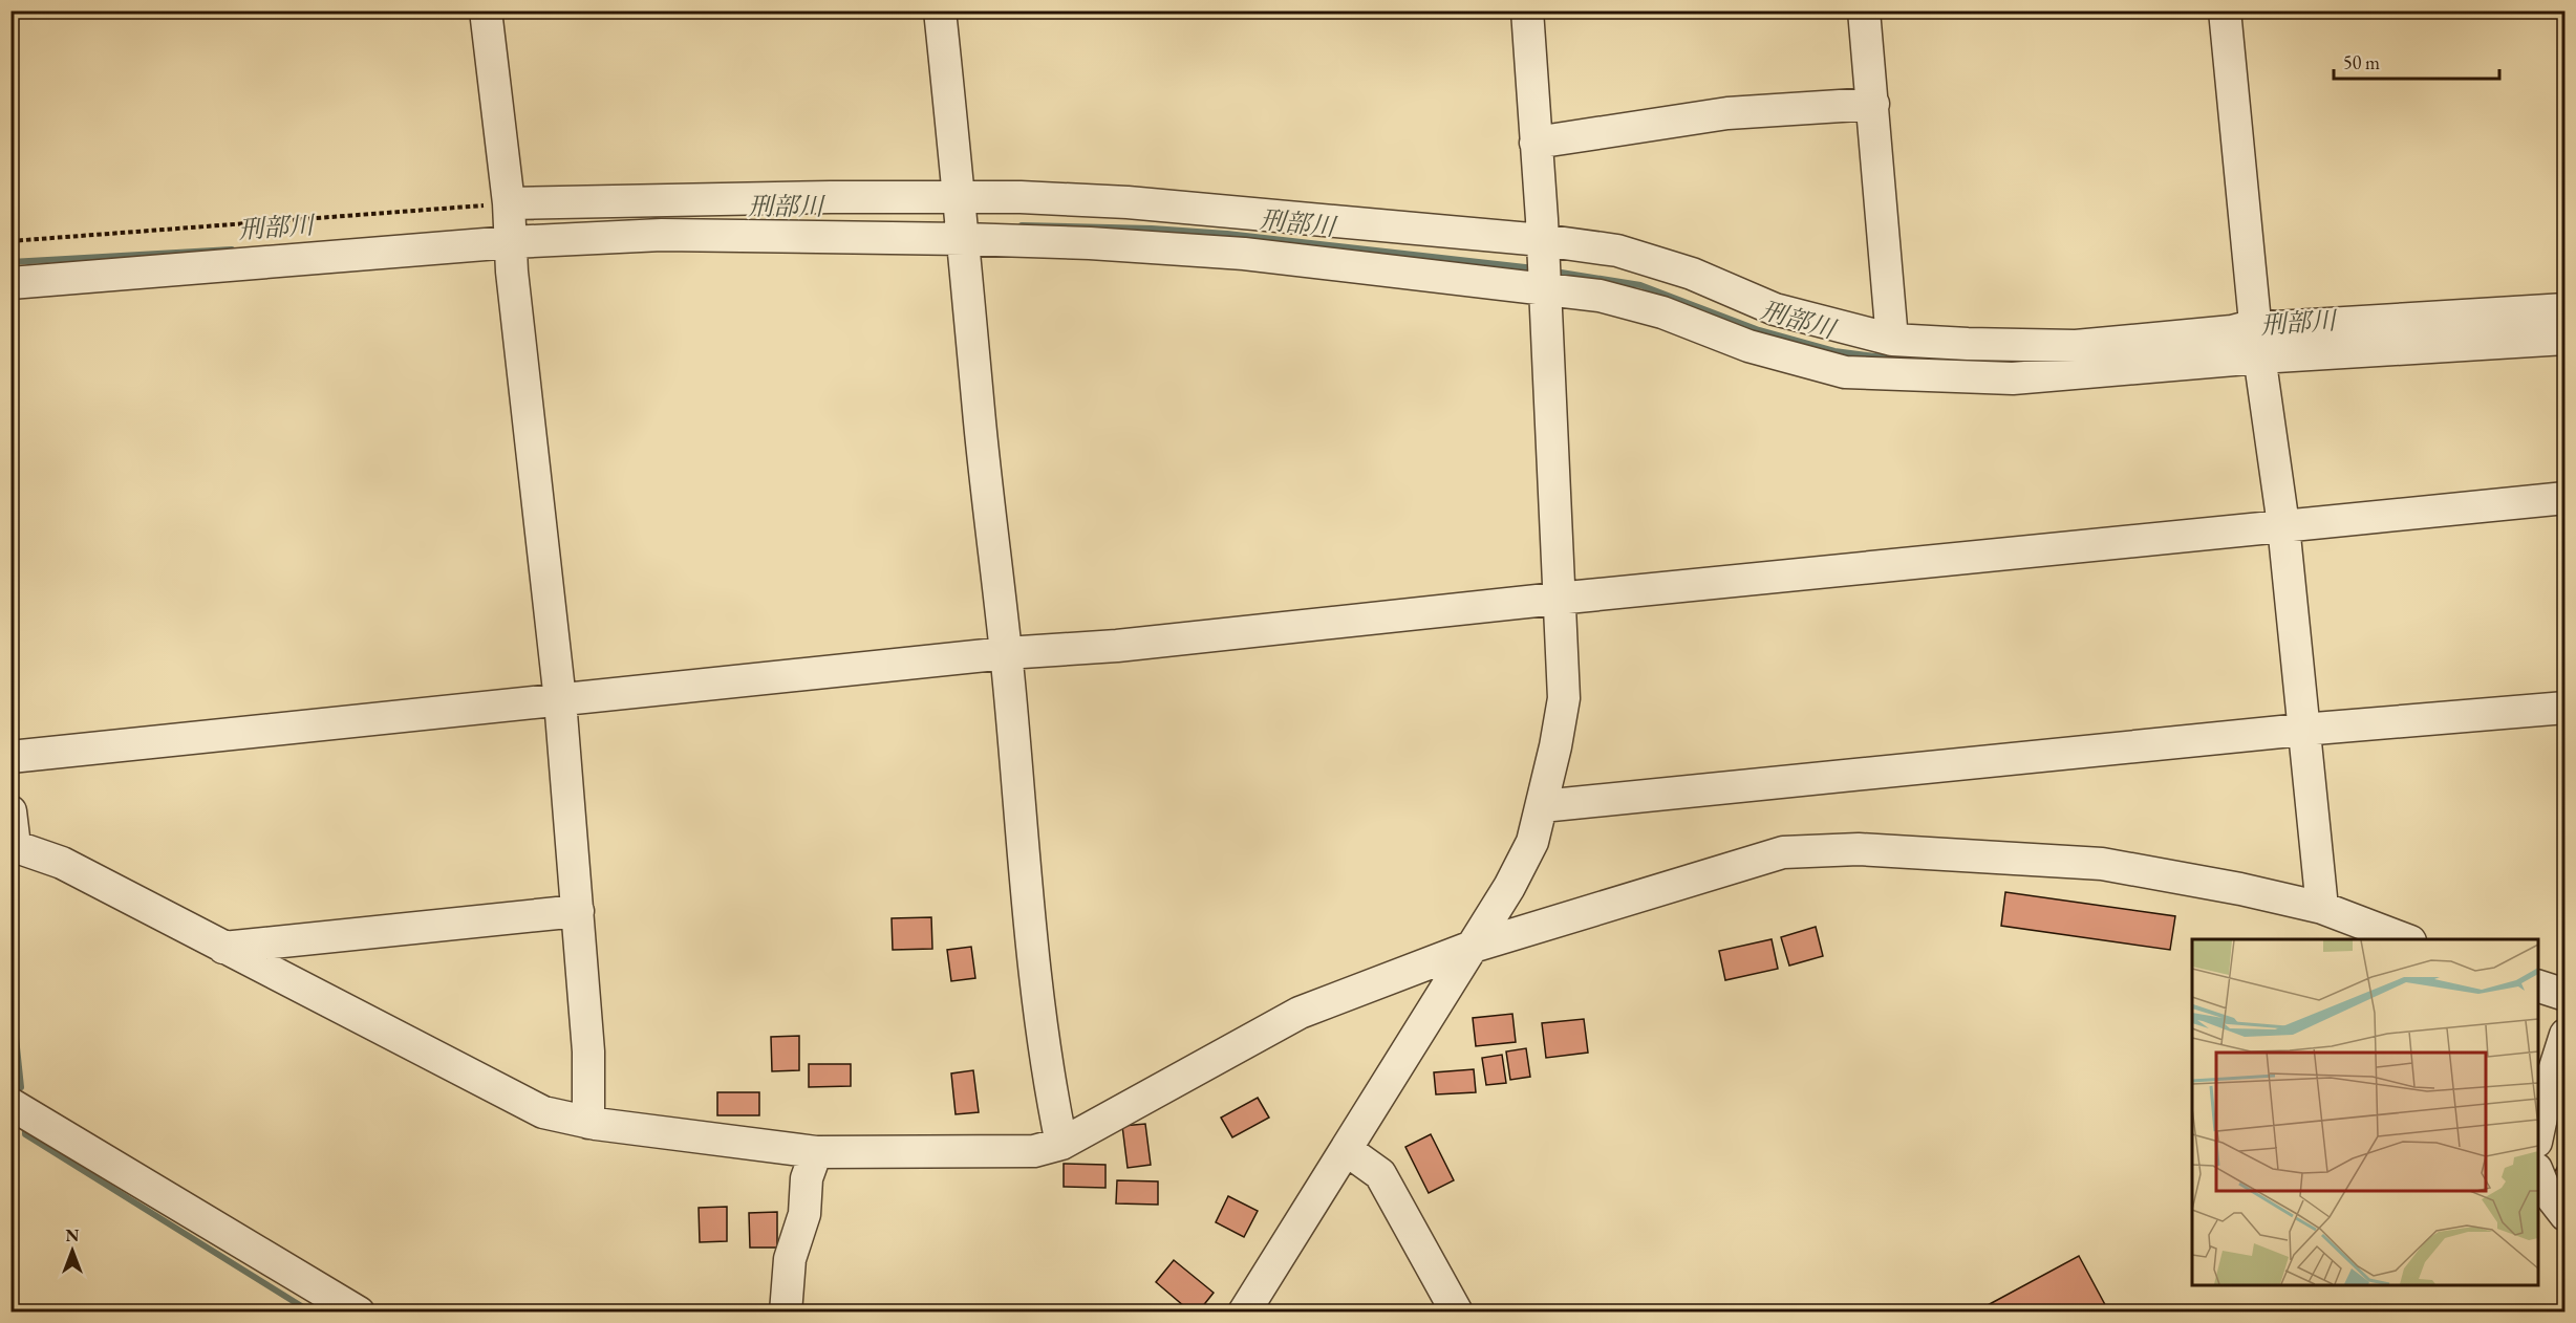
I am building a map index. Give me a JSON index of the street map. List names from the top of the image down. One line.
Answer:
{"water":["刑部川"],"scale_bar":"50 m","north":"top"}
